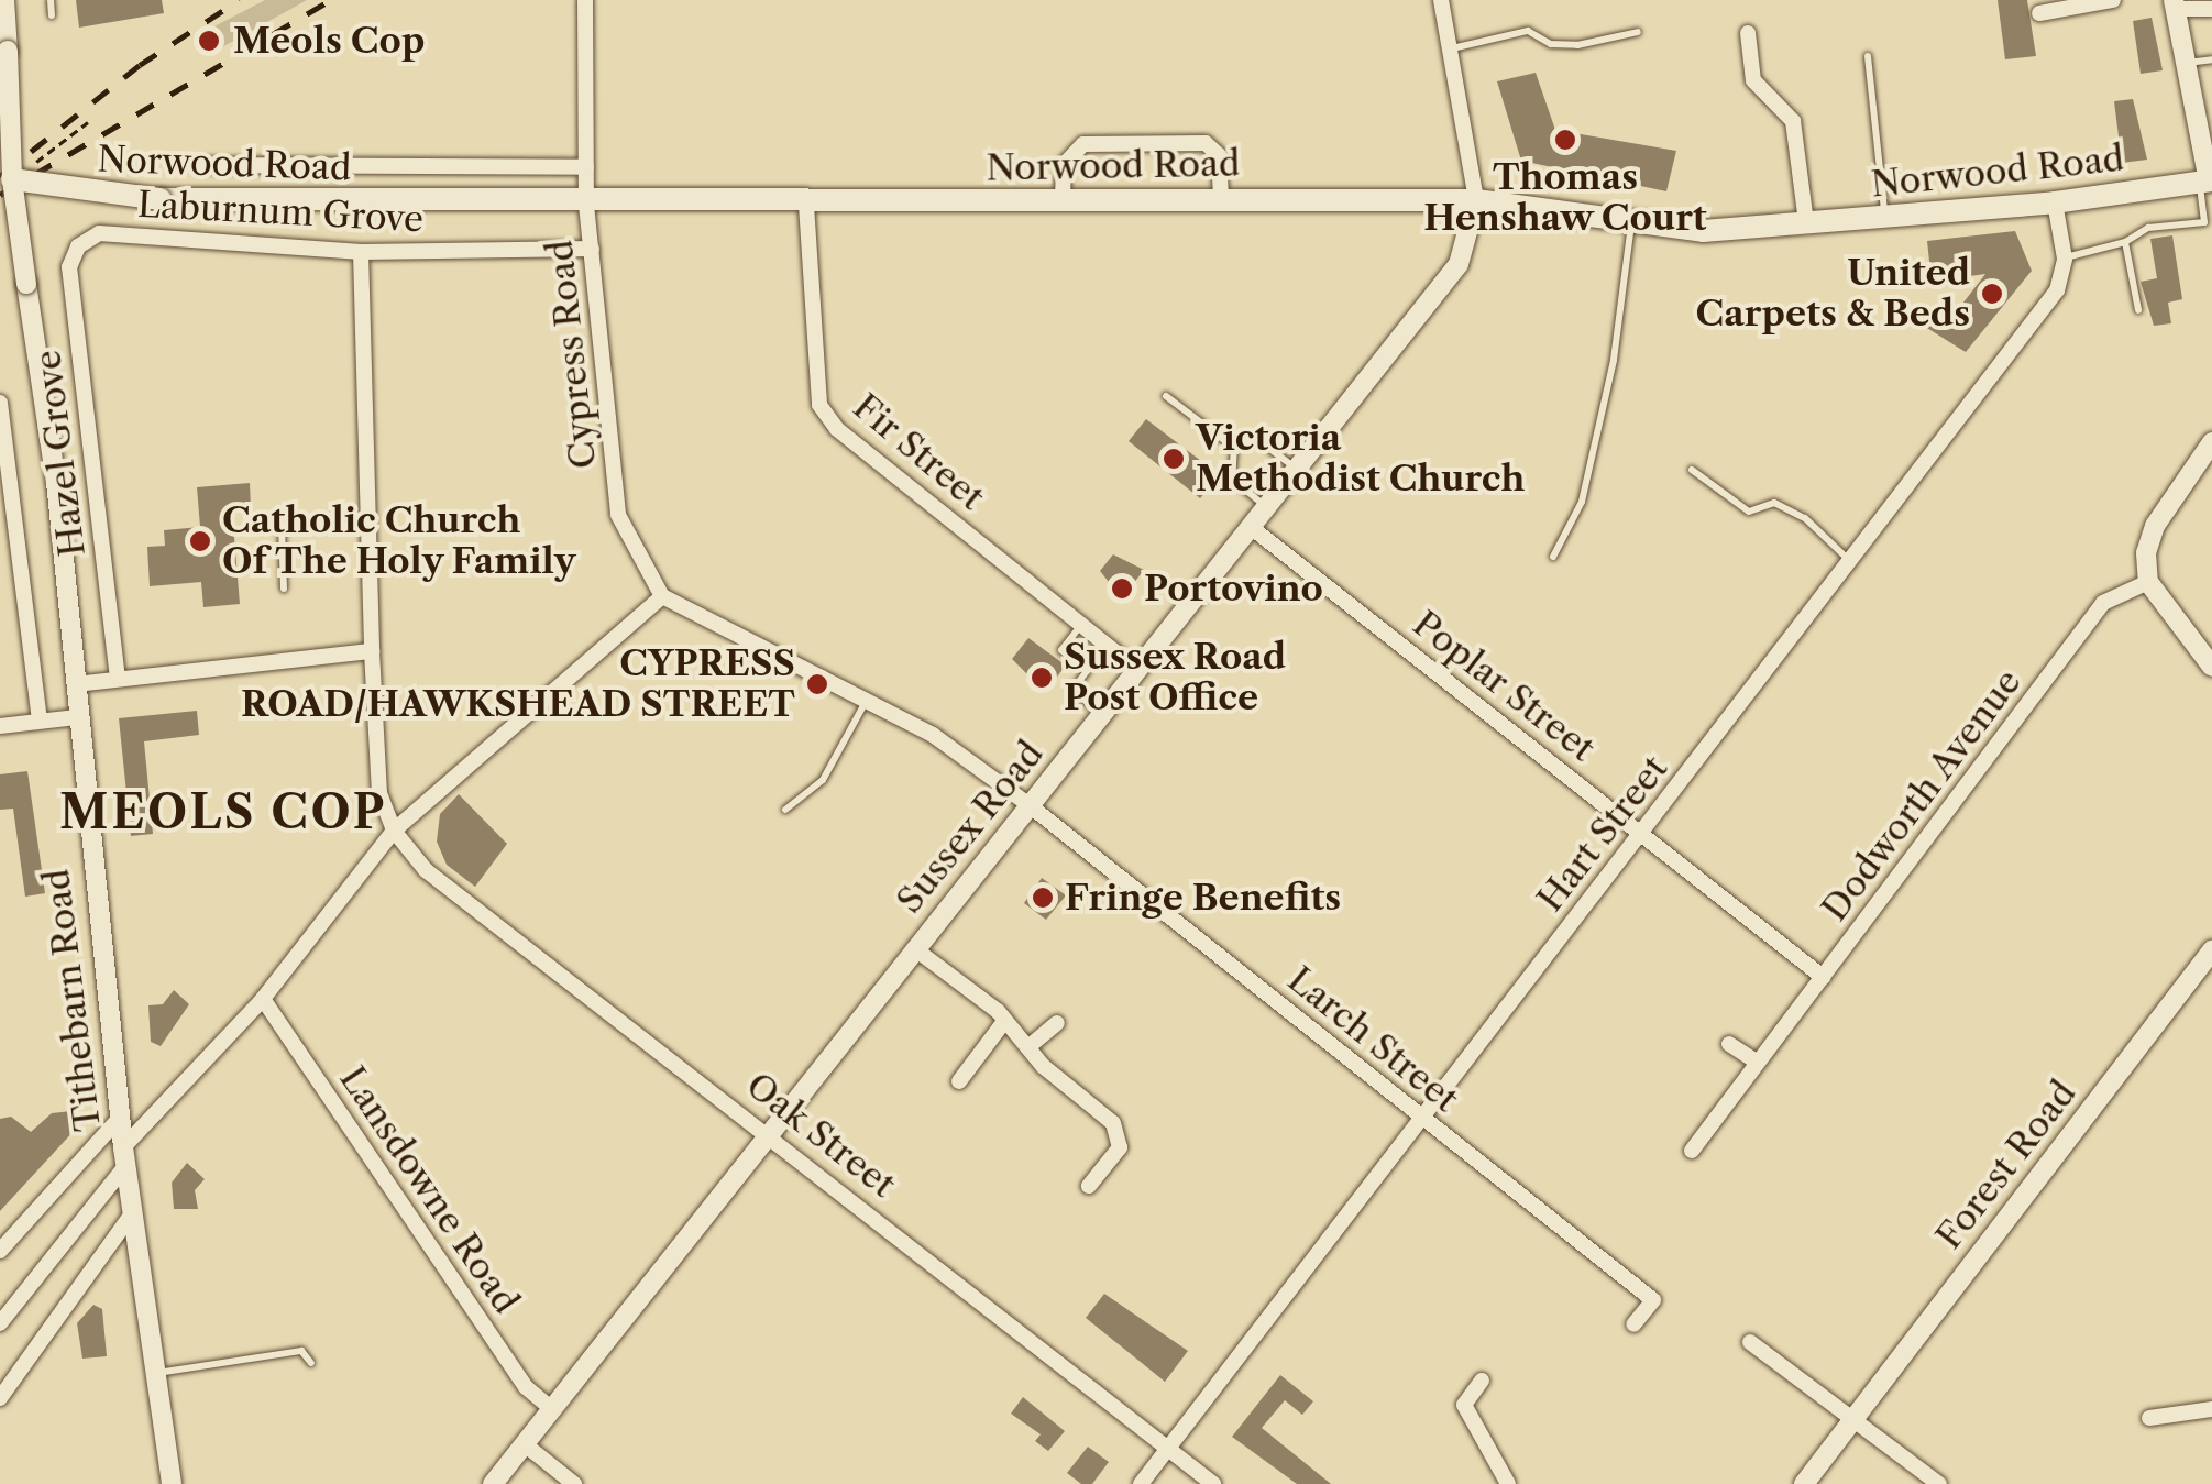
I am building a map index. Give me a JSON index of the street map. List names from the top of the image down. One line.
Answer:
{"streets":{"main road":["Norwood Road"],"street":["Laburnum Grove","Cypress Road","Fir Street","Hazel Grove","Poplar Street","Dodworth Avenue","Sussex Road","Hart Street","Tithebarn Road","Larch Street","Oak Street","Forest Road","Lansdowne Road"]},"crossings":[["Norwood Road","Cypress Road"],["Norwood Road","Fir Street"],["Norwood Road","Sussex Road"],["Norwood Road","Tithebarn Road"],["Laburnum Grove","Cypress Road"],["Laburnum Grove","Hazel Grove"],["Fir Street","Sussex Road"],["Poplar Street","Dodworth Avenue"],["Poplar Street","Sussex Road"],["Poplar Street","Hart Street"],["Sussex Road","Larch Street"],["Sussex Road","Oak Street"],["Sussex Road","Lansdowne Road"],["Hart Street","Larch Street"],["Hart Street","Oak Street"]],"districts":["MEOLS COP"],"places":["Meols Cop","Thomas Henshaw Court","United Carpets & Beds","Victoria Methodist Church","Catholic Church Of The Holy Family","Portovino","Sussex Road Post Office","CYPRESS ROAD/HAWKSHEAD STREET","Fringe Benefits"]}
